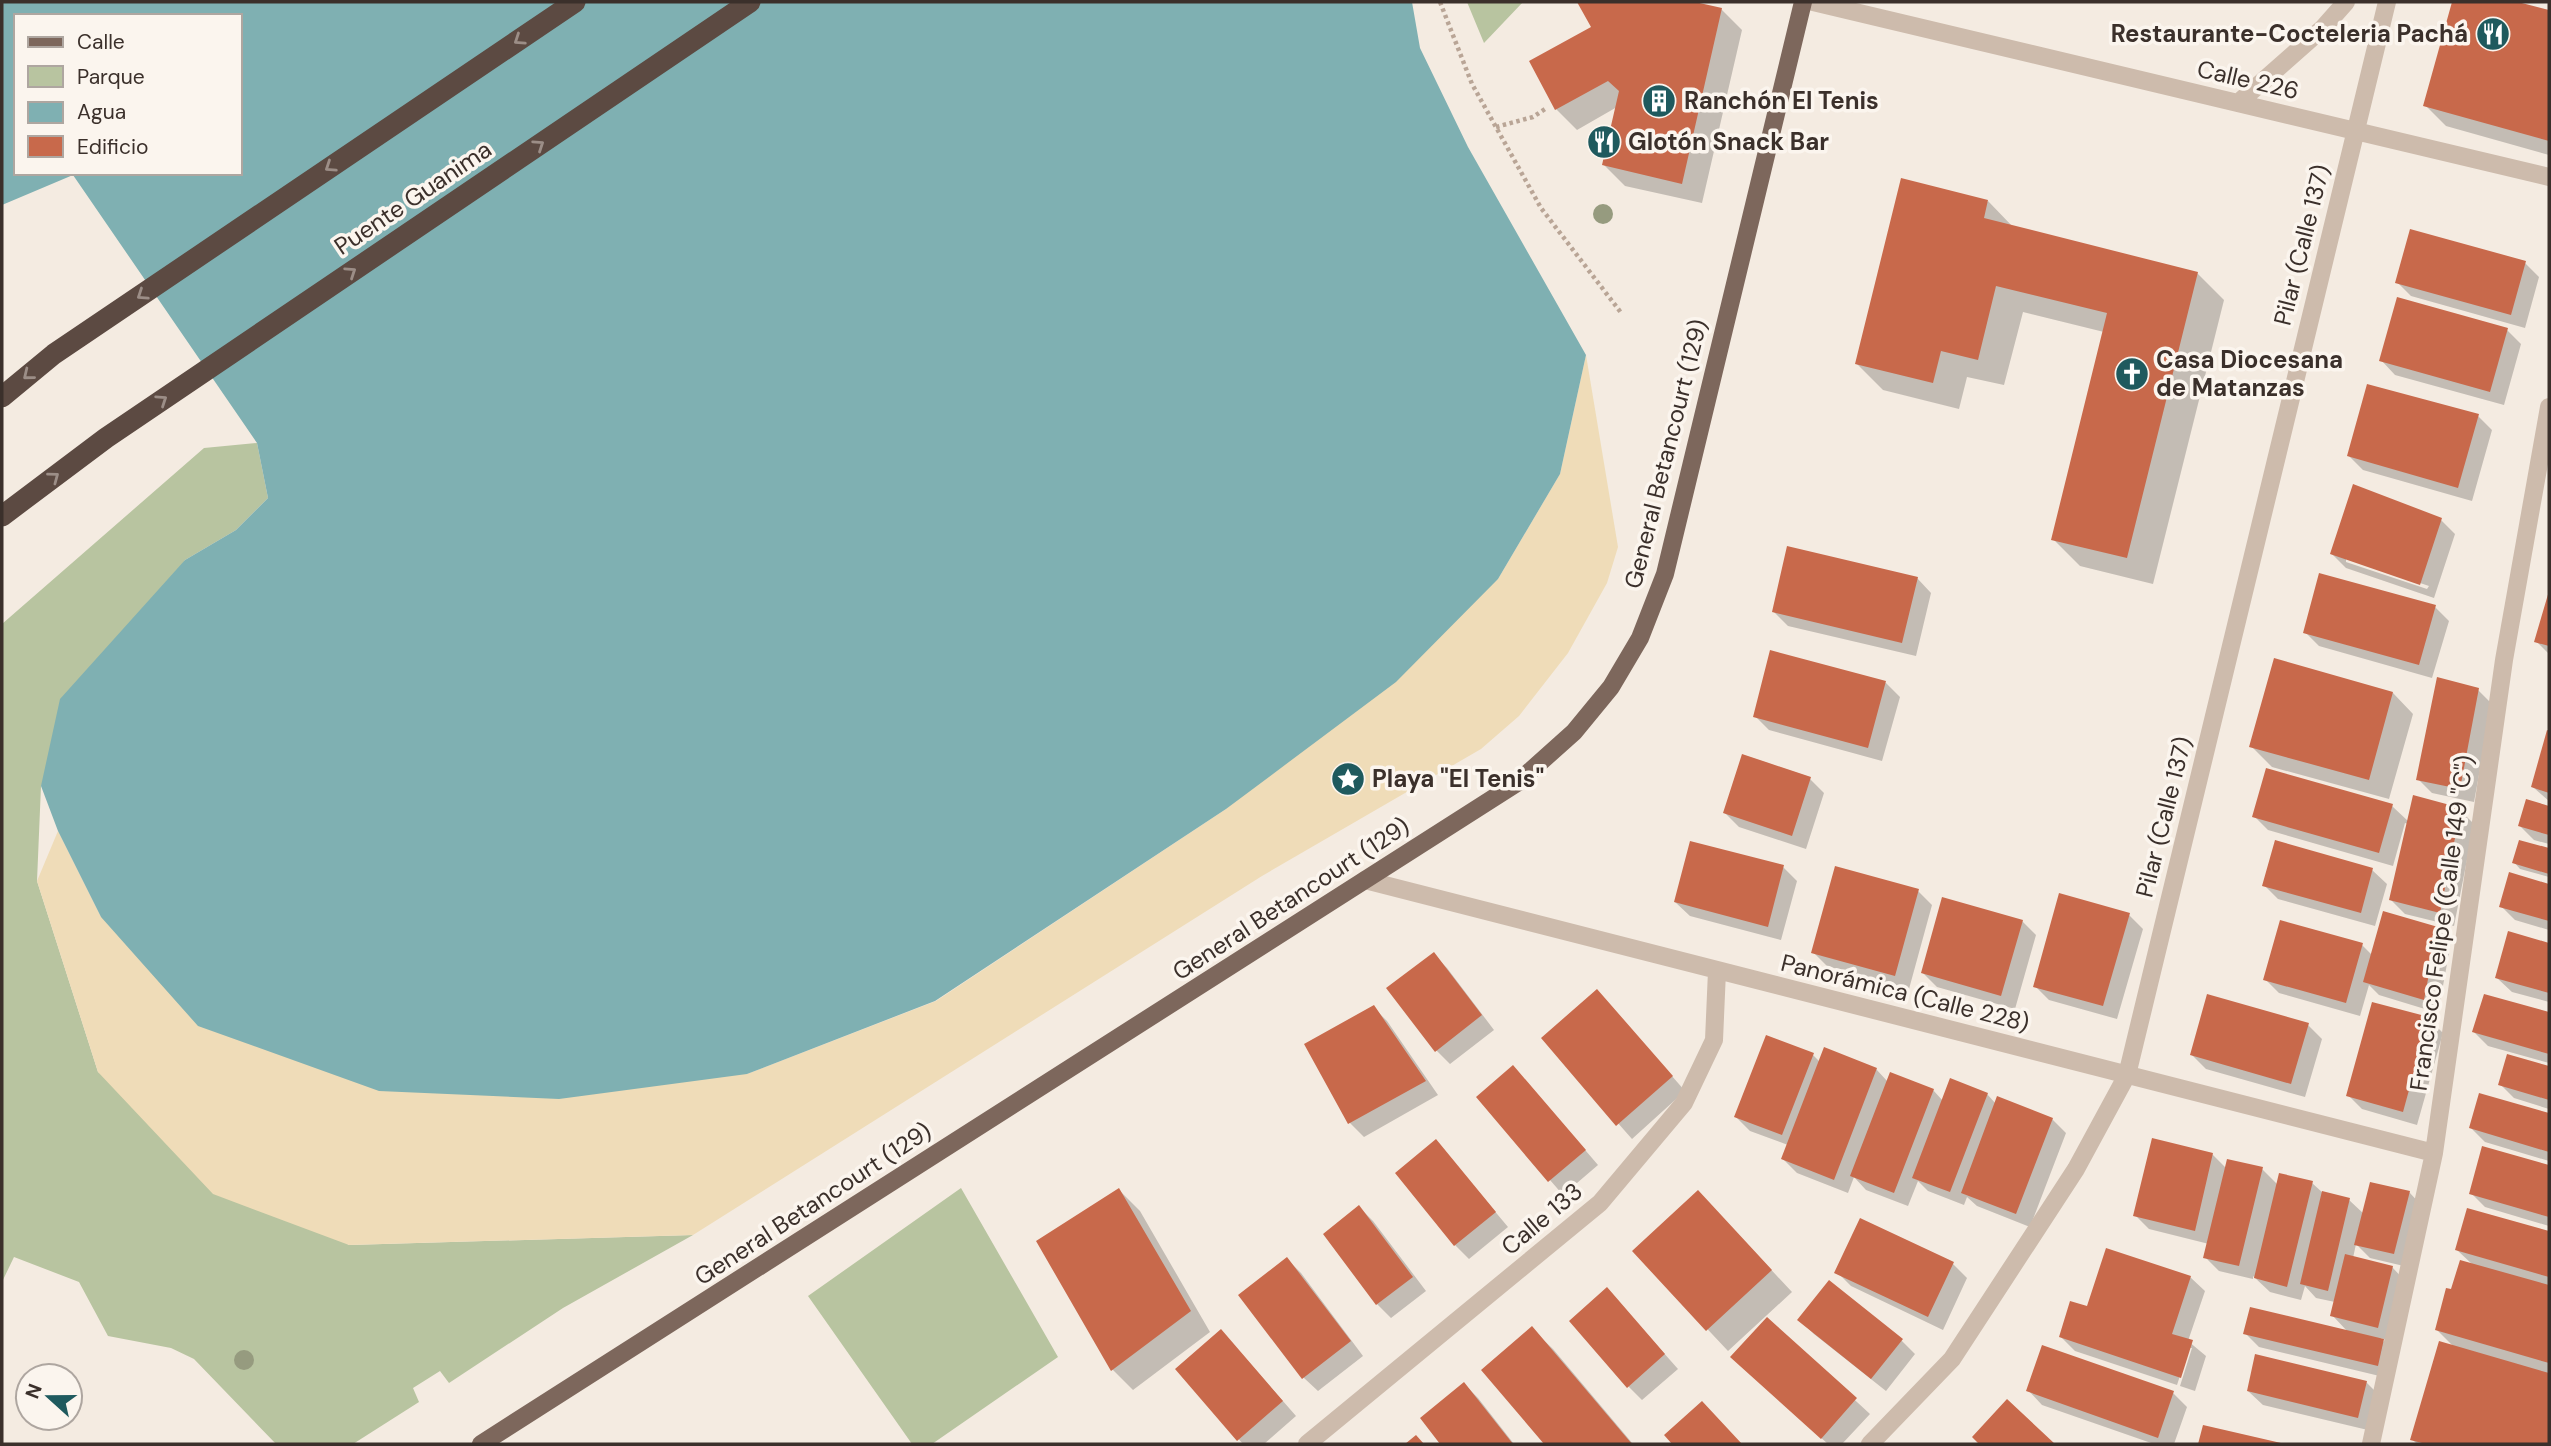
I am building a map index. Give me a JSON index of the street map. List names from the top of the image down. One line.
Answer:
{"streets":{"highway":["Puente Guanima"],"main road":["General Betancourt (129)"],"street":["Calle 226","Pilar (Calle 137)","Francisco Felipe (Calle 149 \"C\")","Panorámica (Calle 228)","Calle 133"]},"crossings":[["Calle 226","Pilar (Calle 137)"],["Pilar (Calle 137)","Panorámica (Calle 228)"],["General Betancourt (129)","Panorámica (Calle 228)"],["Francisco Felipe (Calle 149 \"C\")","Panorámica (Calle 228)"],["Panorámica (Calle 228)","Calle 133"]],"places":{"restaurant":["Restaurante-Cocteleria Pachá","Glotón Snack Bar"],"building":["Ranchón El Tenis"],"church":["Casa Diocesana de Matanzas"],"place":["Playa \"El Tenis\""]},"legend":["Calle","Parque","Agua","Edificio"],"north":"left"}
